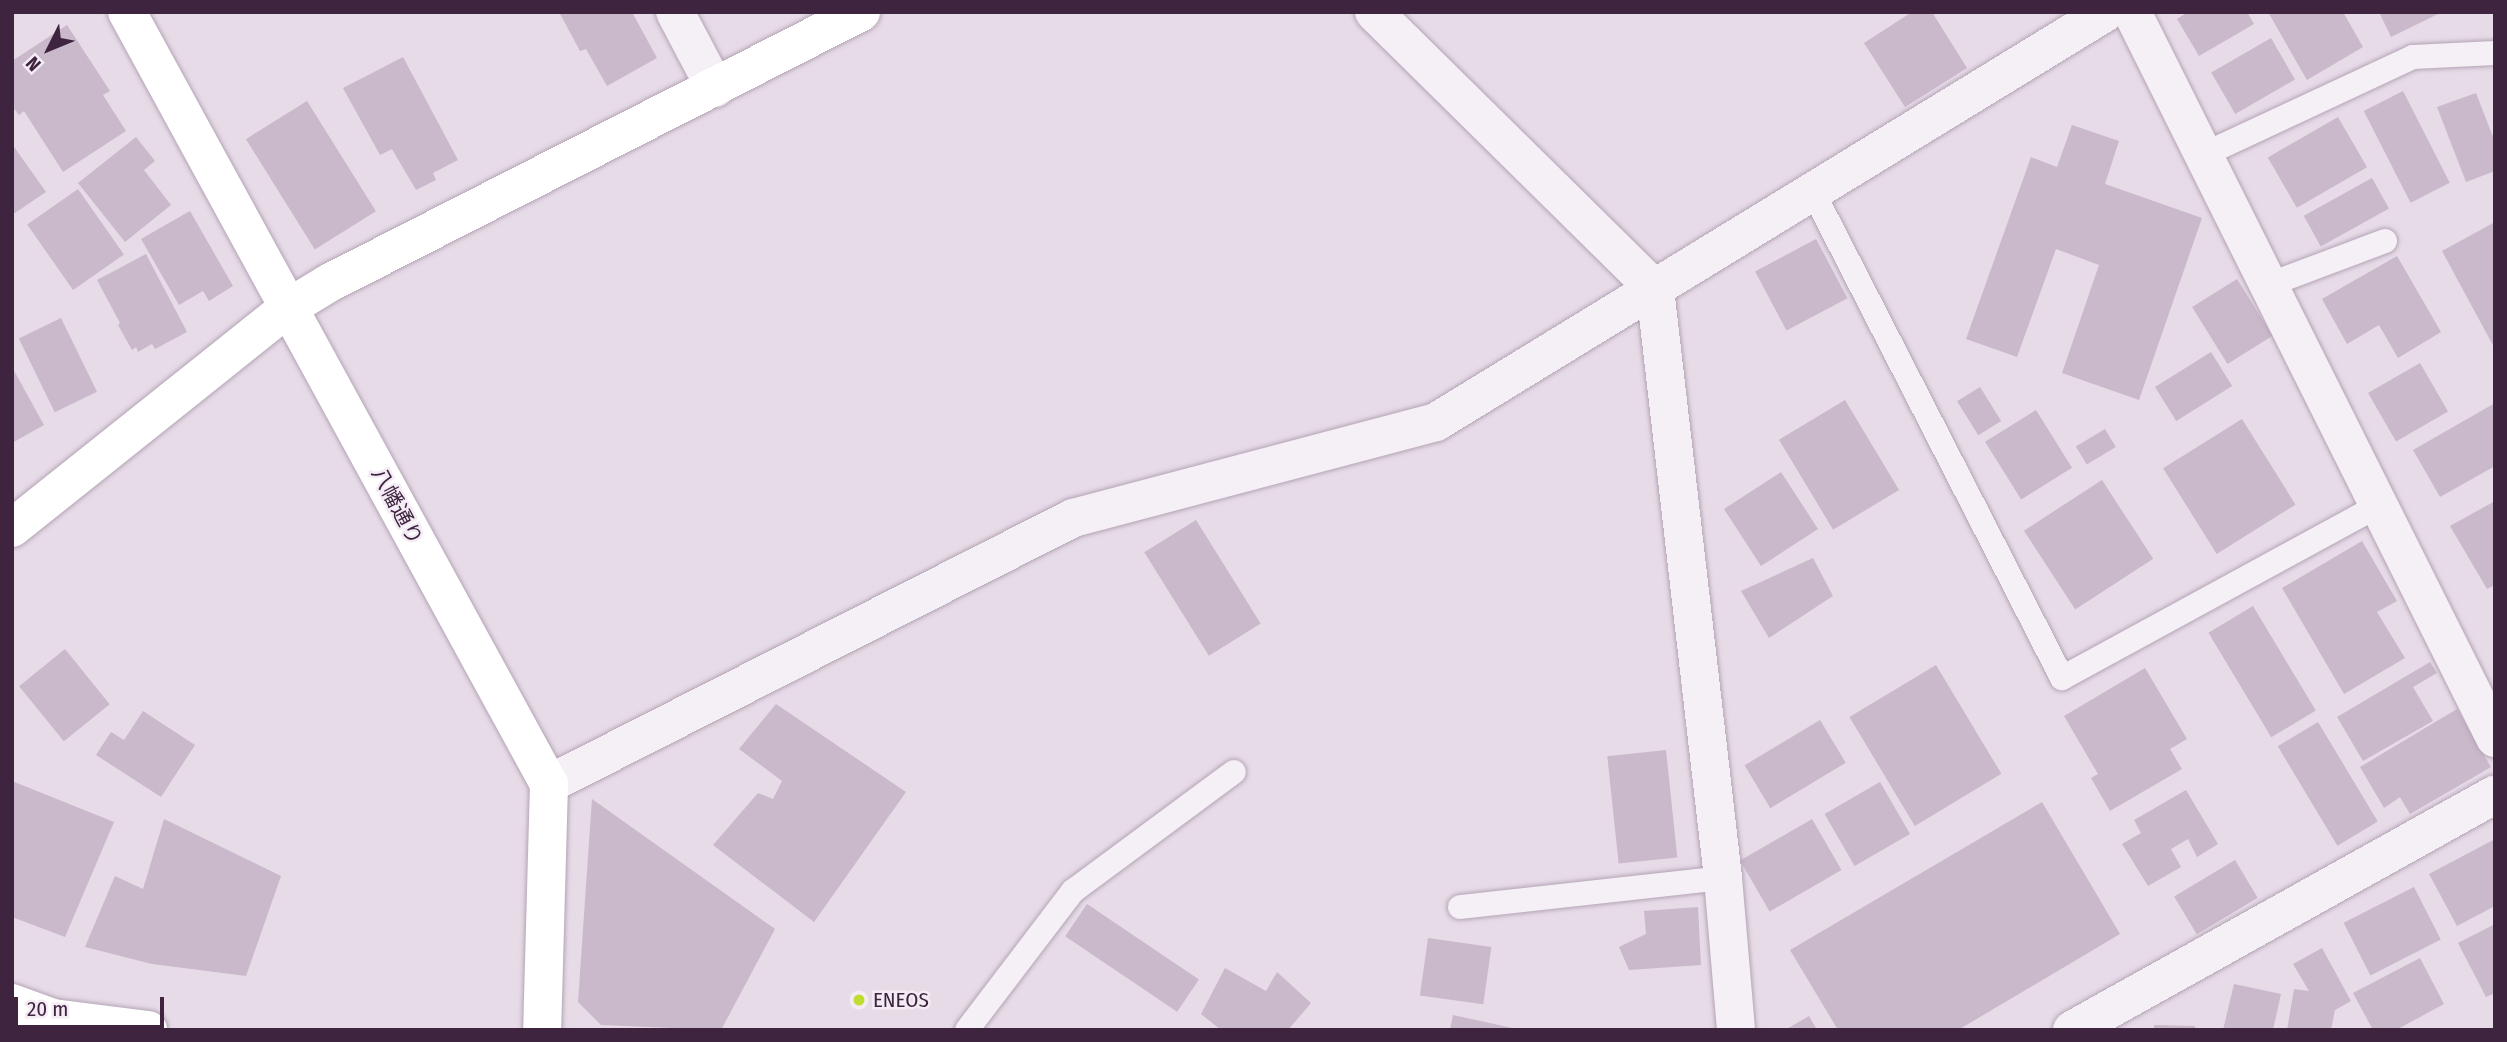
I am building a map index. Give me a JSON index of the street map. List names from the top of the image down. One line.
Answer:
{"streets":{"street":["八幡通り"]},"places":["ENEOS"],"scale_bar":"20 m","north":"bottom left"}
